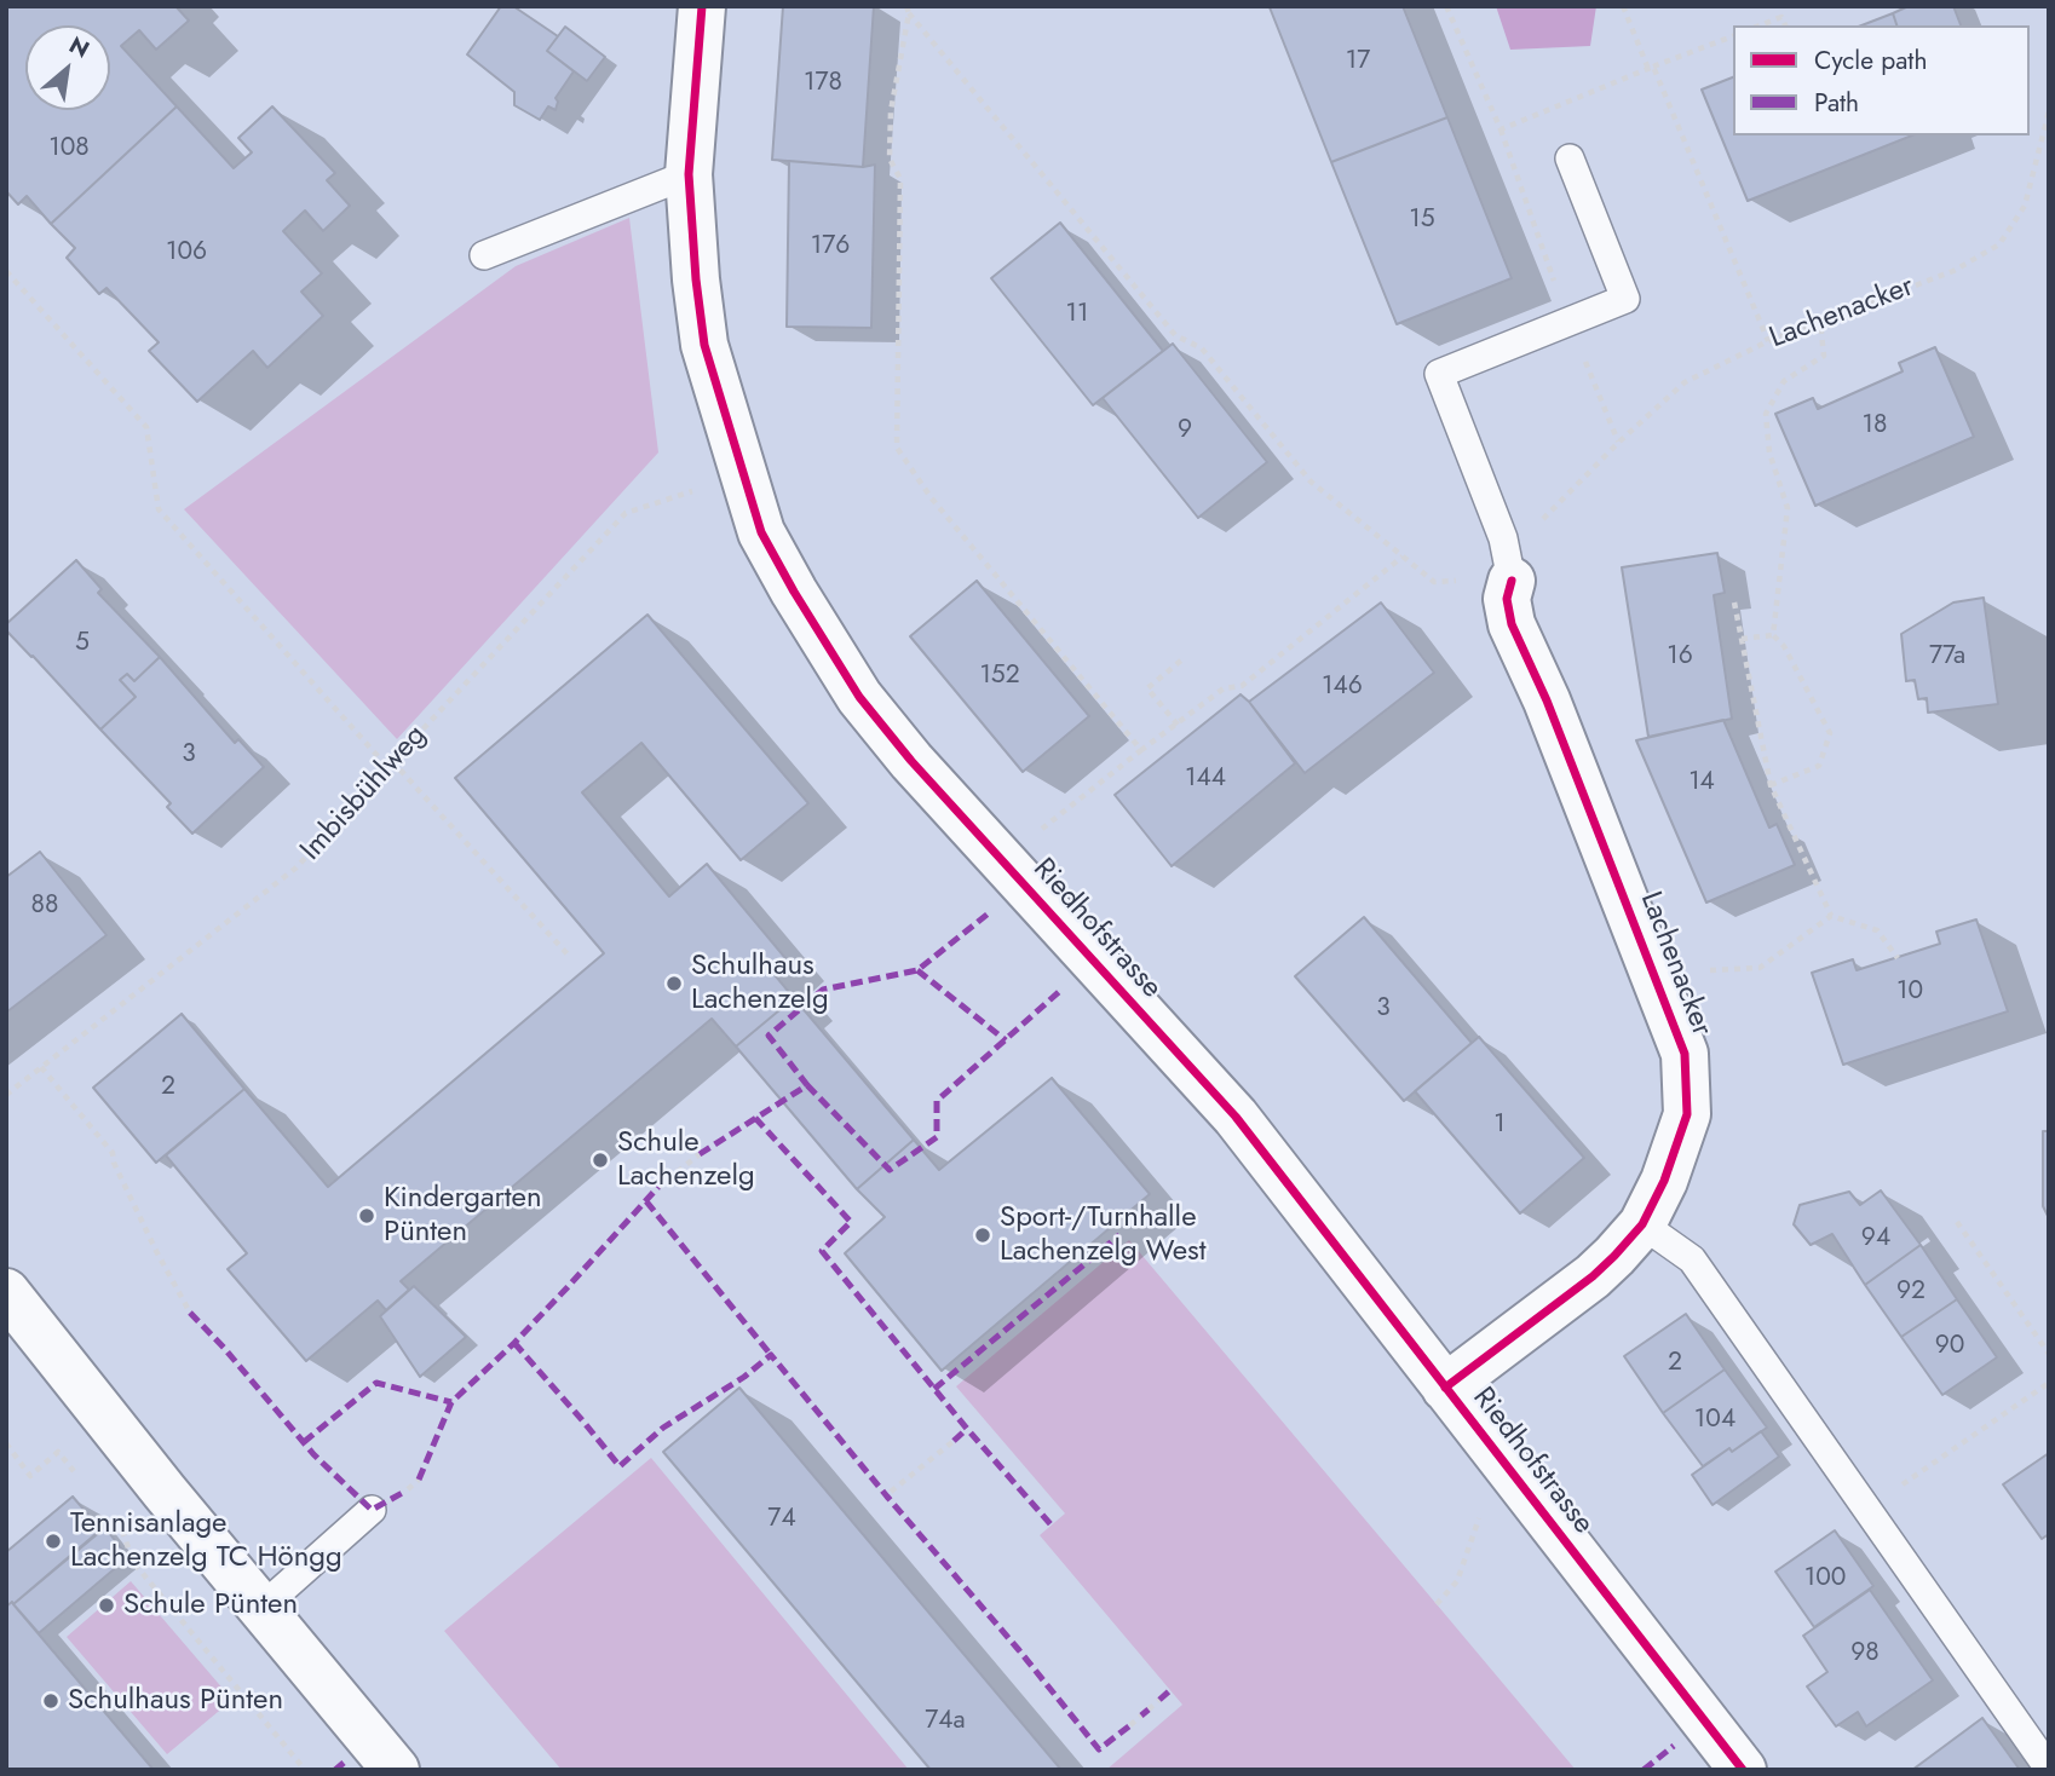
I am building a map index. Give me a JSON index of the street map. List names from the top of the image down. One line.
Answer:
{"streets":{"street":["Lachenacker","Riedhofstrasse"],"path":["Imbisbühlweg"]},"crossings":[["Lachenacker","Riedhofstrasse"]],"places":["Schulhaus Lachenzelg","Schule Lachenzelg","Kindergarten Pünten","Sport-/Turnhalle Lachenzelg West","Tennisanlage Lachenzelg TC Höngg","Schule Pünten","Schulhaus Pünten"],"house_numbers":["17","178","108","15","176","106","11","18","9","5","16","77a","152","146","3","144","14","88","10","3","2","1","94","92","90","2","104","74","100","98","74a"],"legend":["Cycle path","Path"],"north":"top right"}
